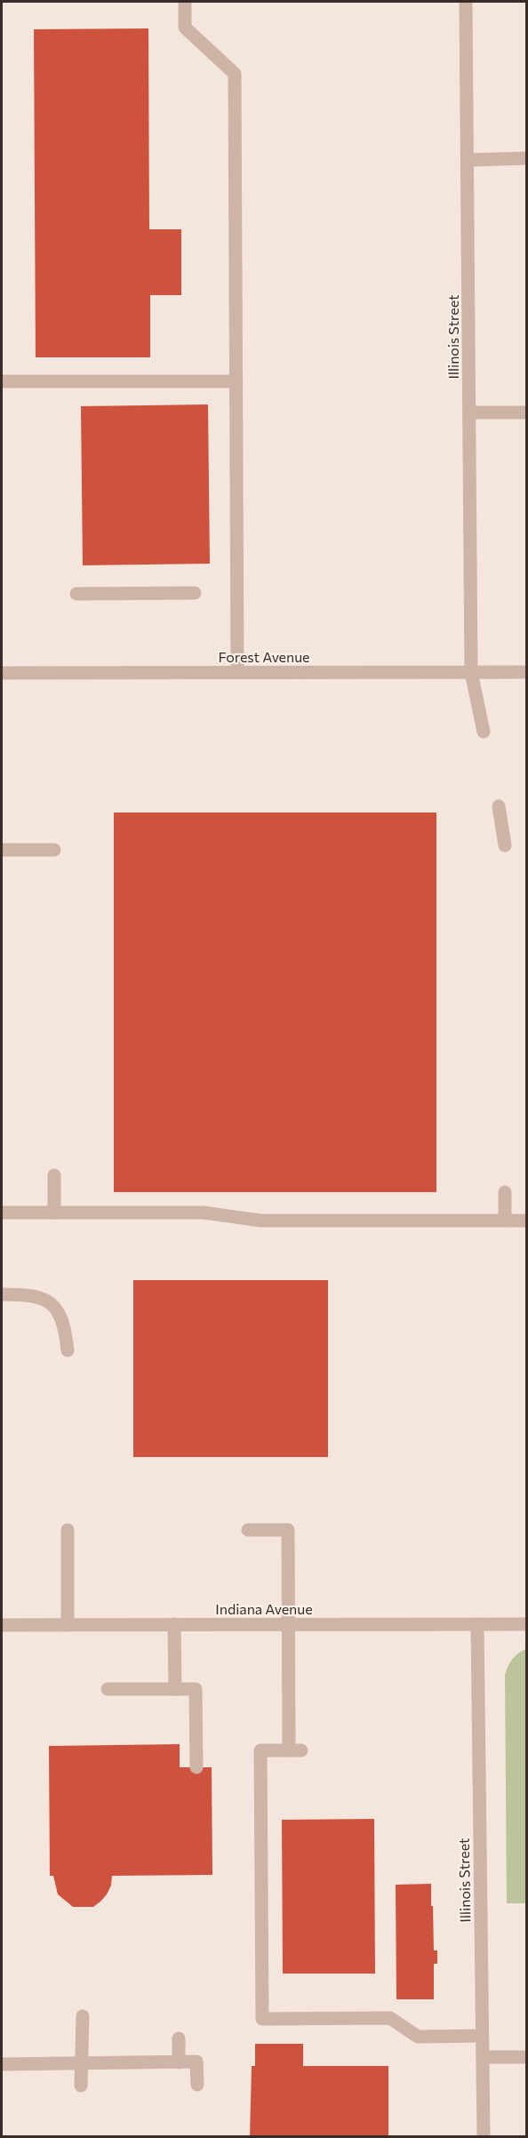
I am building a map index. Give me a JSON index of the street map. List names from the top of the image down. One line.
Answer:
{"streets":{"street":["Illinois Street","Forest Avenue","Indiana Avenue"]},"crossings":[["Illinois Street","Forest Avenue"],["Illinois Street","Indiana Avenue"]]}
